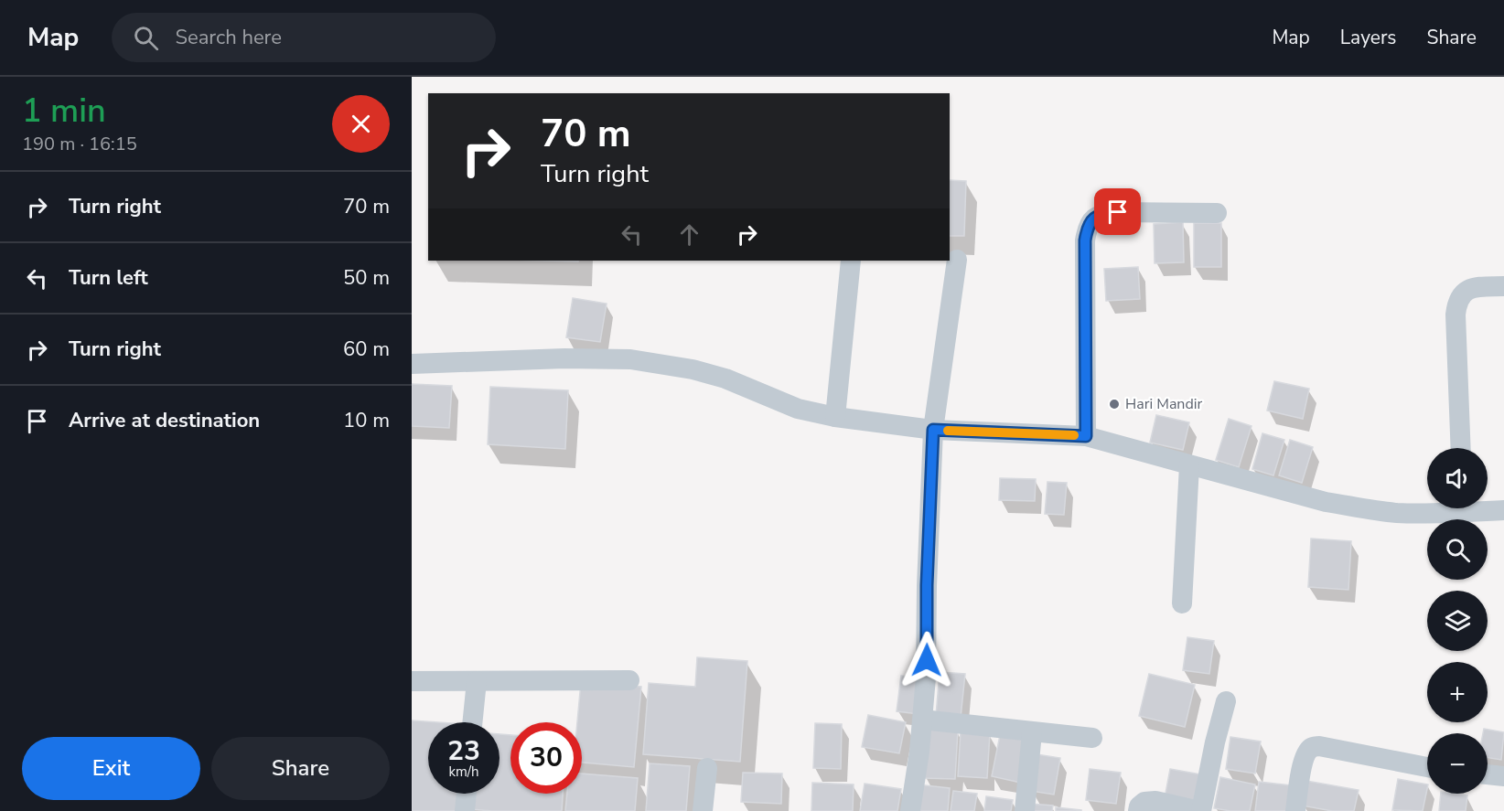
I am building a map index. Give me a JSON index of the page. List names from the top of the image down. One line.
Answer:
{"places":["Hari Mandir"],"page":{"header":"Map","search":"Search here","nav":["Map","Layers","Share"],"heading":["1 min","190 m · 16:15"],"turn":["70 m","Turn right"],"list":[{"name":"Turn right","value":"70 m"},{"name":"Turn left","value":"50 m"},{"name":"Turn right","value":"60 m"},{"name":"Arrive at destination","value":"10 m"}],"map_buttons":["+","−"],"speed":"23 km/h","limit":"30","buttons":["Exit","Share"]}}
